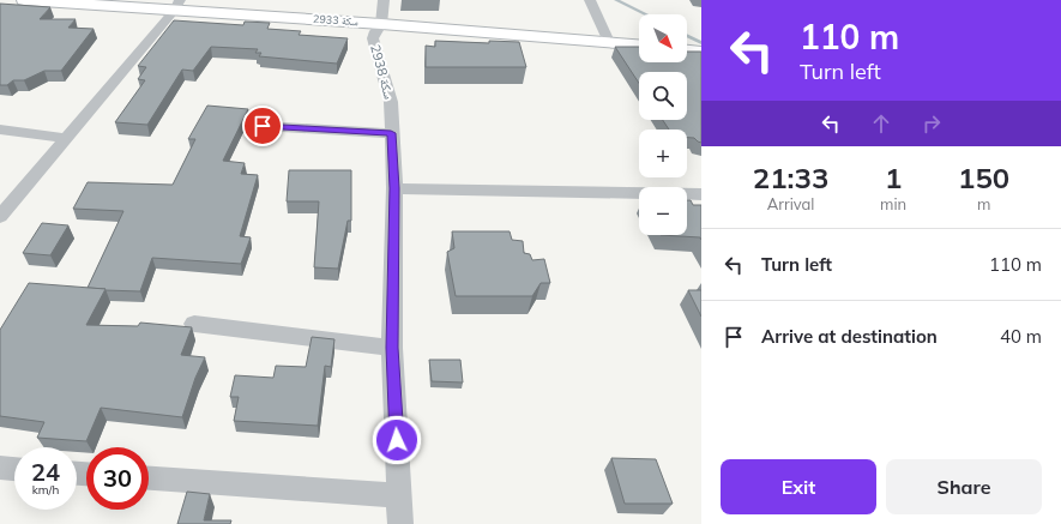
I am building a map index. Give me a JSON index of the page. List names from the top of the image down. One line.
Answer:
{"streets":{"street":["سكة 2933","سكة 2938"]},"crossings":[["سكة 2933","سكة 2938"]],"north":"bottom right","page":{"turn":["110 m","Turn left"],"map_buttons":["+","−"],"eta":["21:33","Arrival","1","min","150","m"],"list":[{"name":"Turn left","value":"110 m"},{"name":"Arrive at destination","value":"40 m"}],"speed":"24 km/h","limit":"30","buttons":["Exit","Share"]}}
